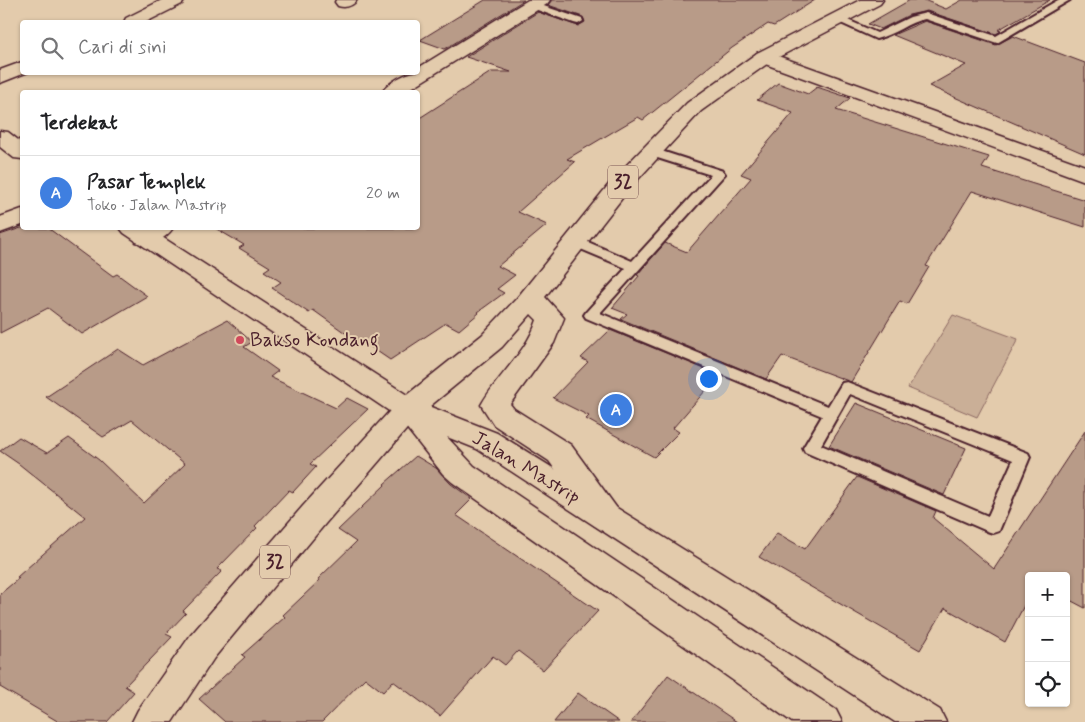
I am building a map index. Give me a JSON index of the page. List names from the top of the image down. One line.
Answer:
{"streets":{"main road":["32","Jalan Mastrip"]},"crossings":[["32","Jalan Mastrip"]],"places":["Bakso Kondang"],"page":{"search":"Cari di sini","heading":"Terdekat","list":[{"mark":"A","name":"Pasar Templek","note":"Toko · Jalan Mastrip","value":"20 m"}],"pins":"A","map_buttons":["+","−"]}}
